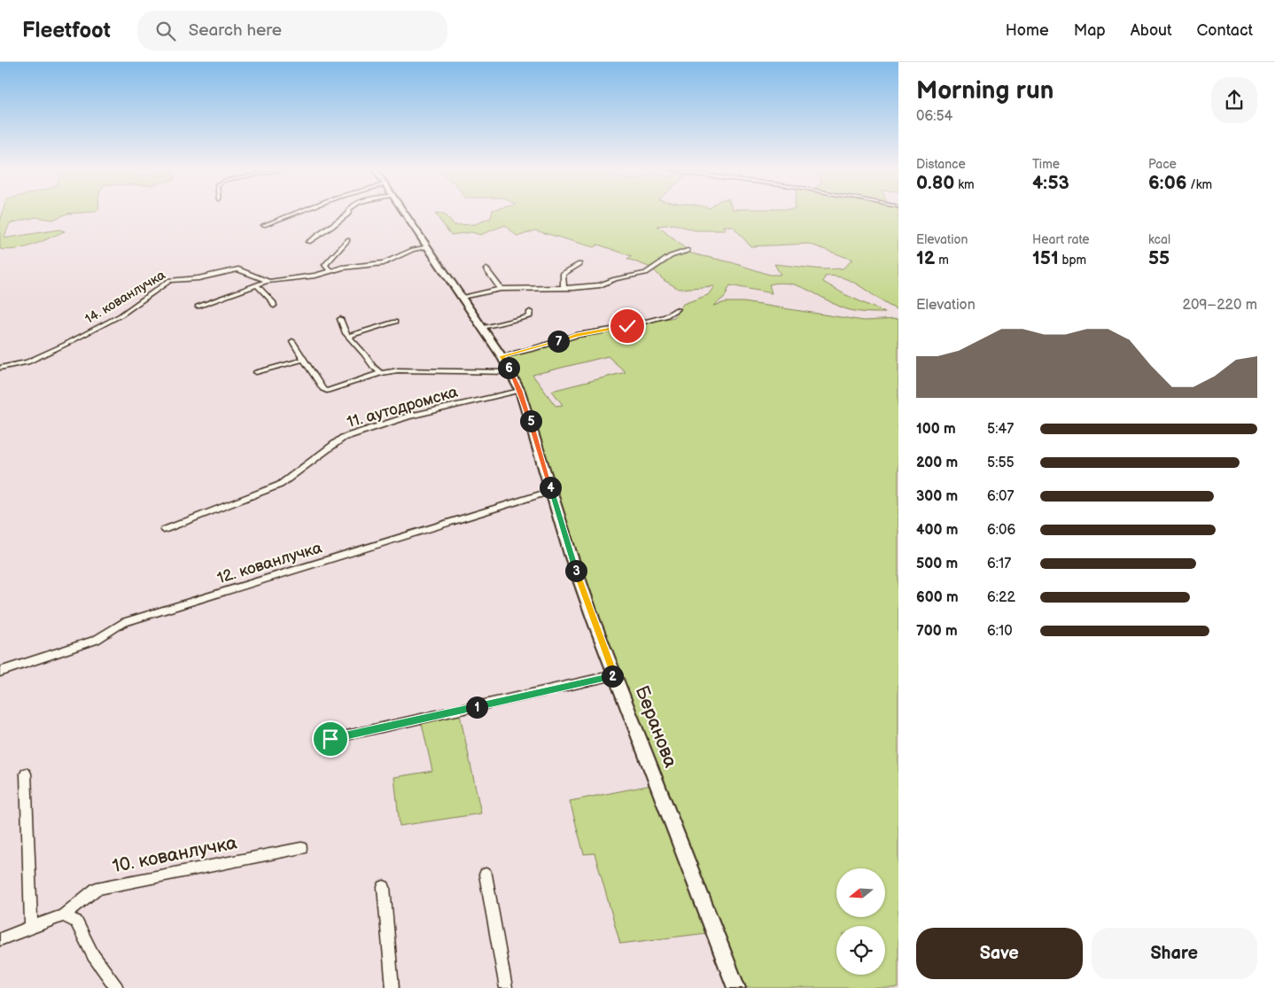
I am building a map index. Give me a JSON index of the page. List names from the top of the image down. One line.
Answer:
{"streets":{"main road":["Беранова"],"street":["14. кованлучка","11. аутодромска","12. кованлучка","10. кованлучка"]},"crossings":[["11. аутодромска","Беранова"],["12. кованлучка","Беранова"]],"north":"left","page":{"header":"Fleetfoot","search":"Search here","nav":["Home","Map","About","Contact"],"heading":["Morning run","06:54"],"stats":[["Distance","0.80 km"],["Time","4:53"],["Pace","6:06 /km"],["Elevation","12 m"],["Heart rate","151 bpm"],["kcal","55"]],"chart":["Elevation","209–220 m"],"pins":["7","6","5","4","3","2","1"],"list":[{"name":"100 m","note":"5:47"},{"name":"200 m","note":"5:55"},{"name":"300 m","note":"6:07"},{"name":"400 m","note":"6:06"},{"name":"500 m","note":"6:17"},{"name":"600 m","note":"6:22"},{"name":"700 m","note":"6:10"}],"buttons":["Save","Share"]}}
